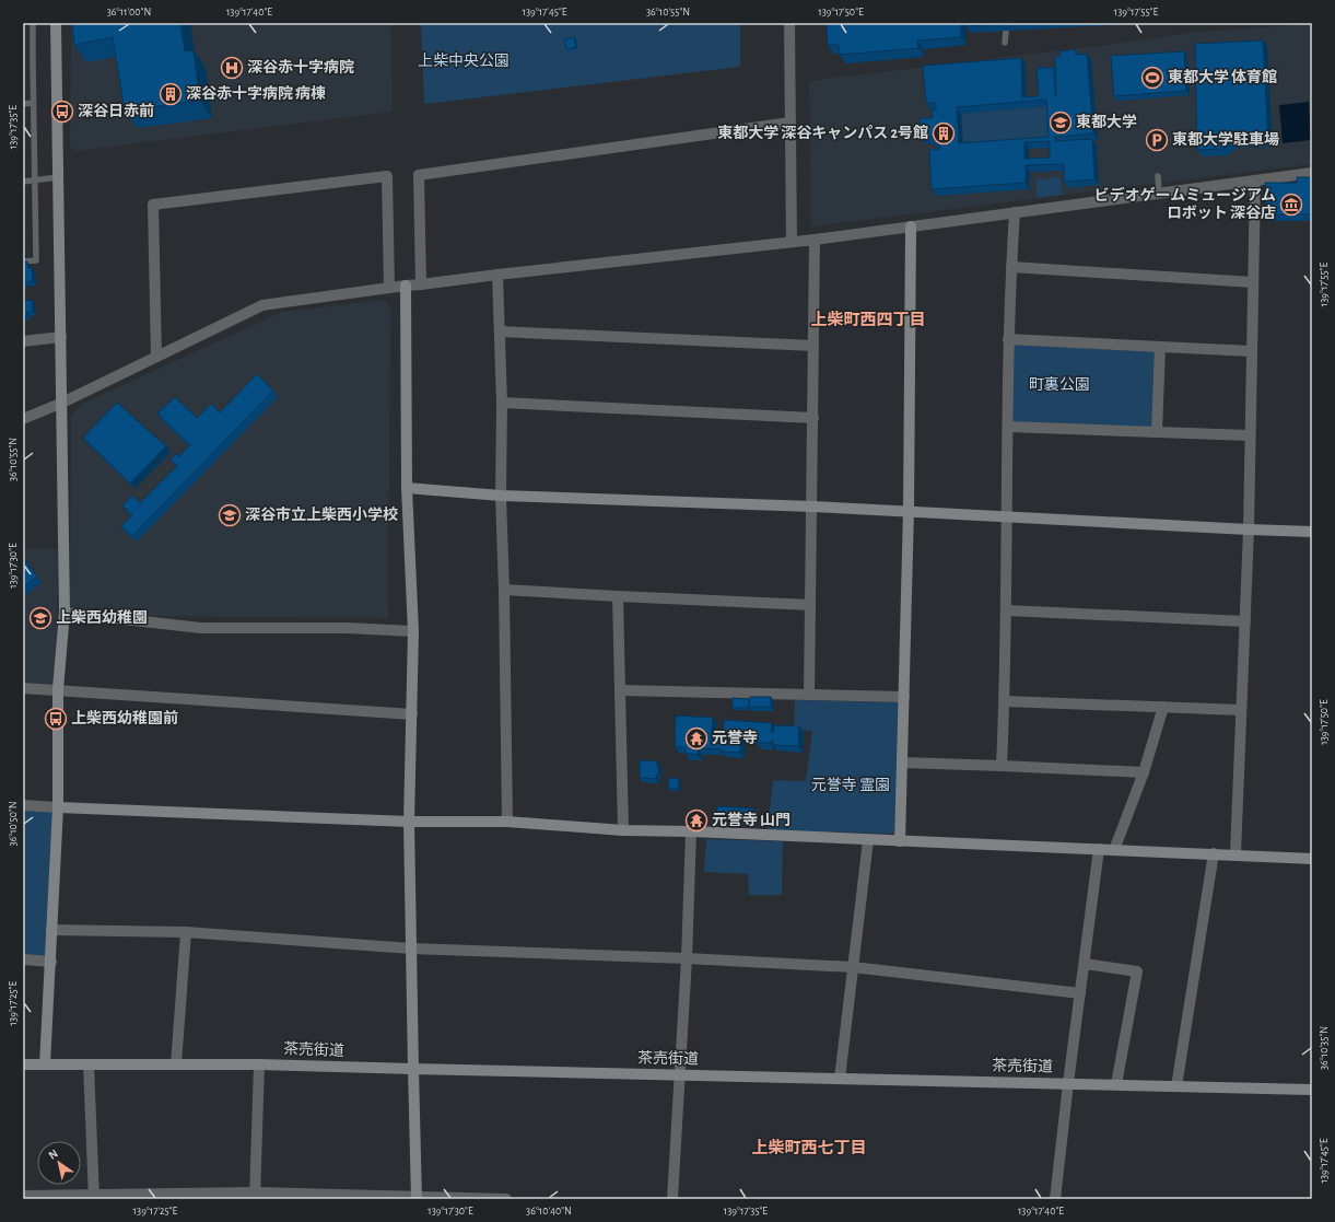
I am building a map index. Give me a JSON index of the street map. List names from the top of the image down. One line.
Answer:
{"streets":{"street":["茶売街道"]},"districts":["上柴町西四丁目","上柴町西七丁目"],"parks":["上柴中央公園","町裏公園","元誉寺 霊園"],"places":{"hospital":["深谷赤十字病院"],"sports":["東都大学 体育館"],"building":["深谷赤十字病院 病棟","東都大学 深谷キャンパス 2号館"],"bus stop":["深谷日赤前","上柴西幼稚園前"],"school or university":["東都大学","深谷市立上柴西小学校","上柴西幼稚園"],"parking":["東都大学駐車場"],"museum":["ビデオゲームミュージアム ロボット 深谷店"],"temple":["元誉寺","元誉寺 山門"]},"north":"top left","coordinates":["36°11'00\"N","139°17'40\"E","139°17'45\"E","36°10'55\"N","139°17'50\"E","139°17'55\"E","139°17'35\"E","139°17'30\"E","36°10'50\"N","139°17'25\"E","36°10'35\"N","36°10'40\"N"]}
